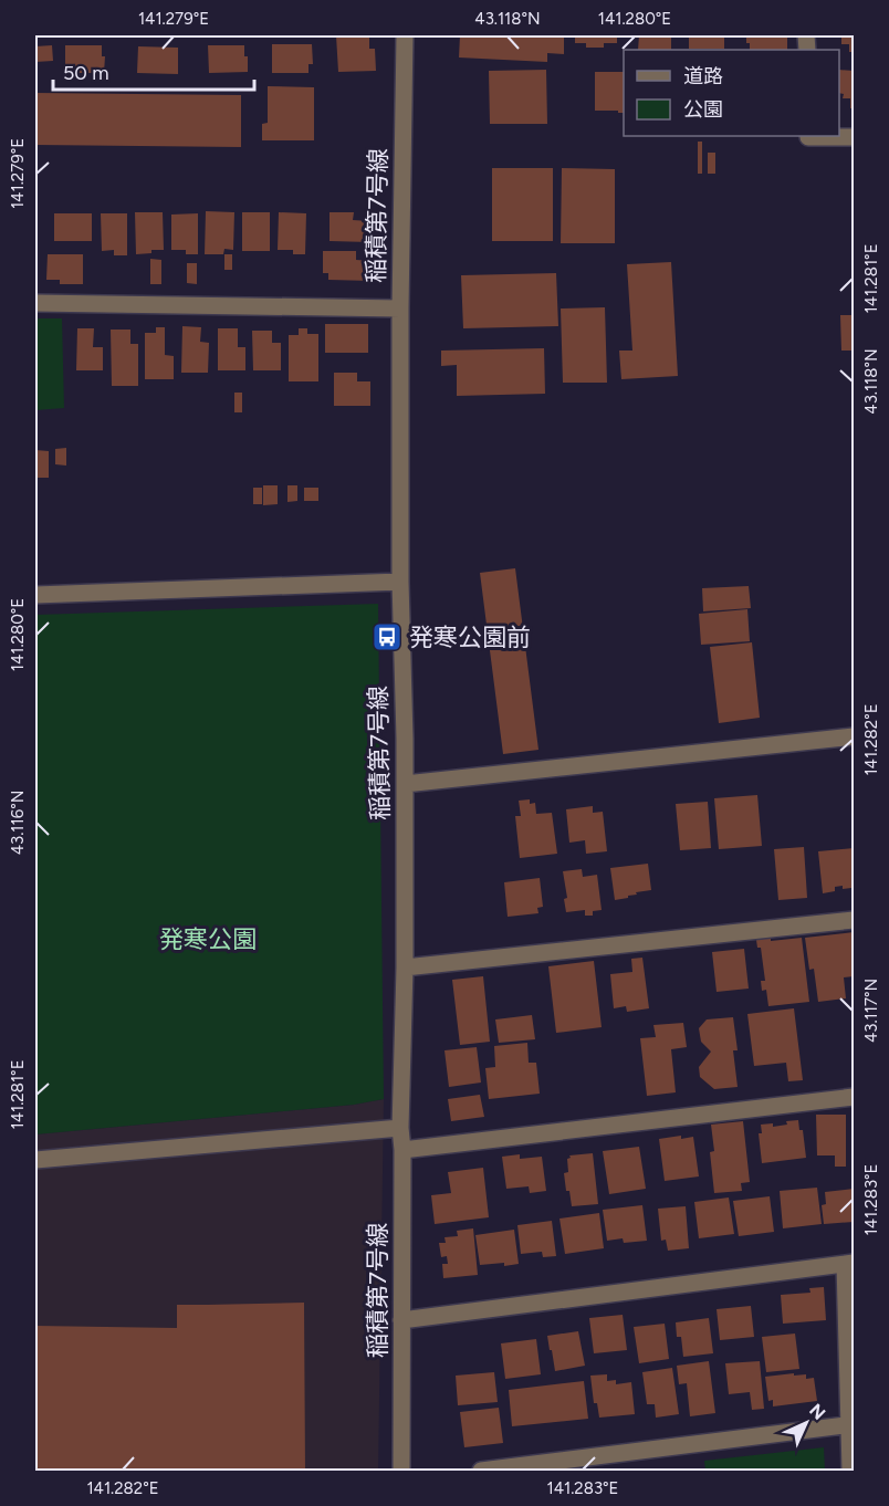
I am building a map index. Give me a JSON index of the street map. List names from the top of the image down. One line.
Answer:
{"streets":{"street":["稲積第7号線"]},"parks":["発寒公園"],"places":{"bus stop":["発寒公園前"]},"legend":["道路","公園"],"scale_bar":"50 m","north":"top right","coordinates":["141.279°E","43.118°N","141.280°E","141.281°E","141.282°E","43.116°N","43.117°N","141.283°E"]}
